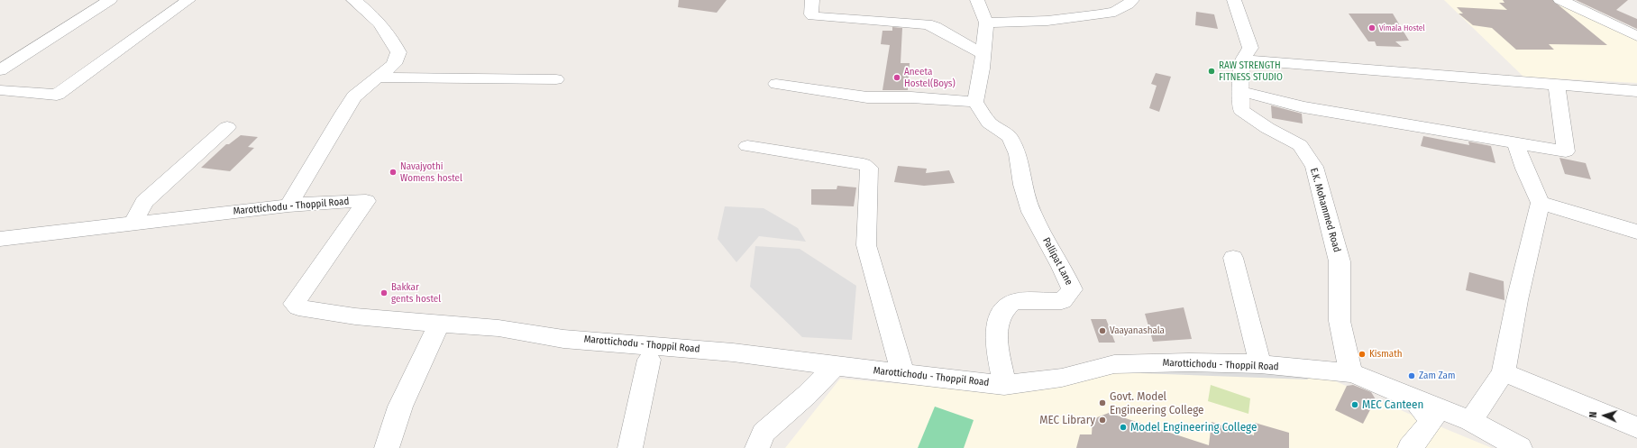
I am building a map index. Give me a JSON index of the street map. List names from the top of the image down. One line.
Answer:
{"streets":{"street":["Marottichodu - Thoppil Road","E.K. Mohammed Road","Pallipat Lane"]},"crossings":[["Marottichodu - Thoppil Road","E.K. Mohammed Road"],["Marottichodu - Thoppil Road","Pallipat Lane"]],"places":["Vimala Hostel","RAW STRENGTH FITNESS STUDIO","Aneeta Hostel(Boys)","Navajyothi Womens hostel","Bakkar gents hostel","Vaayanashala","Kismath","Zam Zam","Govt. Model Engineering College","MEC Canteen","MEC Library","Model Engineering College"],"north":"left"}
